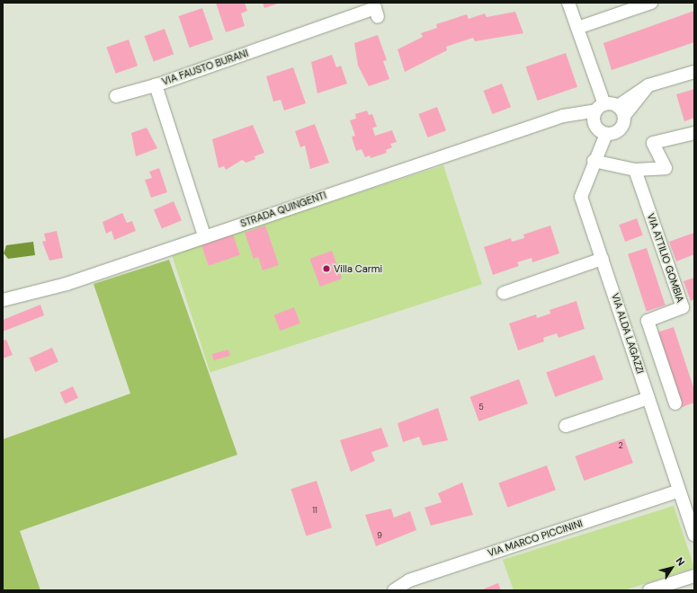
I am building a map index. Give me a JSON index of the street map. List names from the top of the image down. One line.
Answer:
{"streets":{"street":["VIA FAUSTO BURANI","STRADA QUINGENTI","VIA ATTILIO GOMBIA","VIA ALDA LAGAZZI","VIA MARCO PICCININI"]},"crossings":[["VIA FAUSTO BURANI","STRADA QUINGENTI"],["VIA ALDA LAGAZZI","VIA MARCO PICCININI"]],"places":["Villa Carmi"],"house_numbers":["5","2","11","9"],"north":"top right"}
